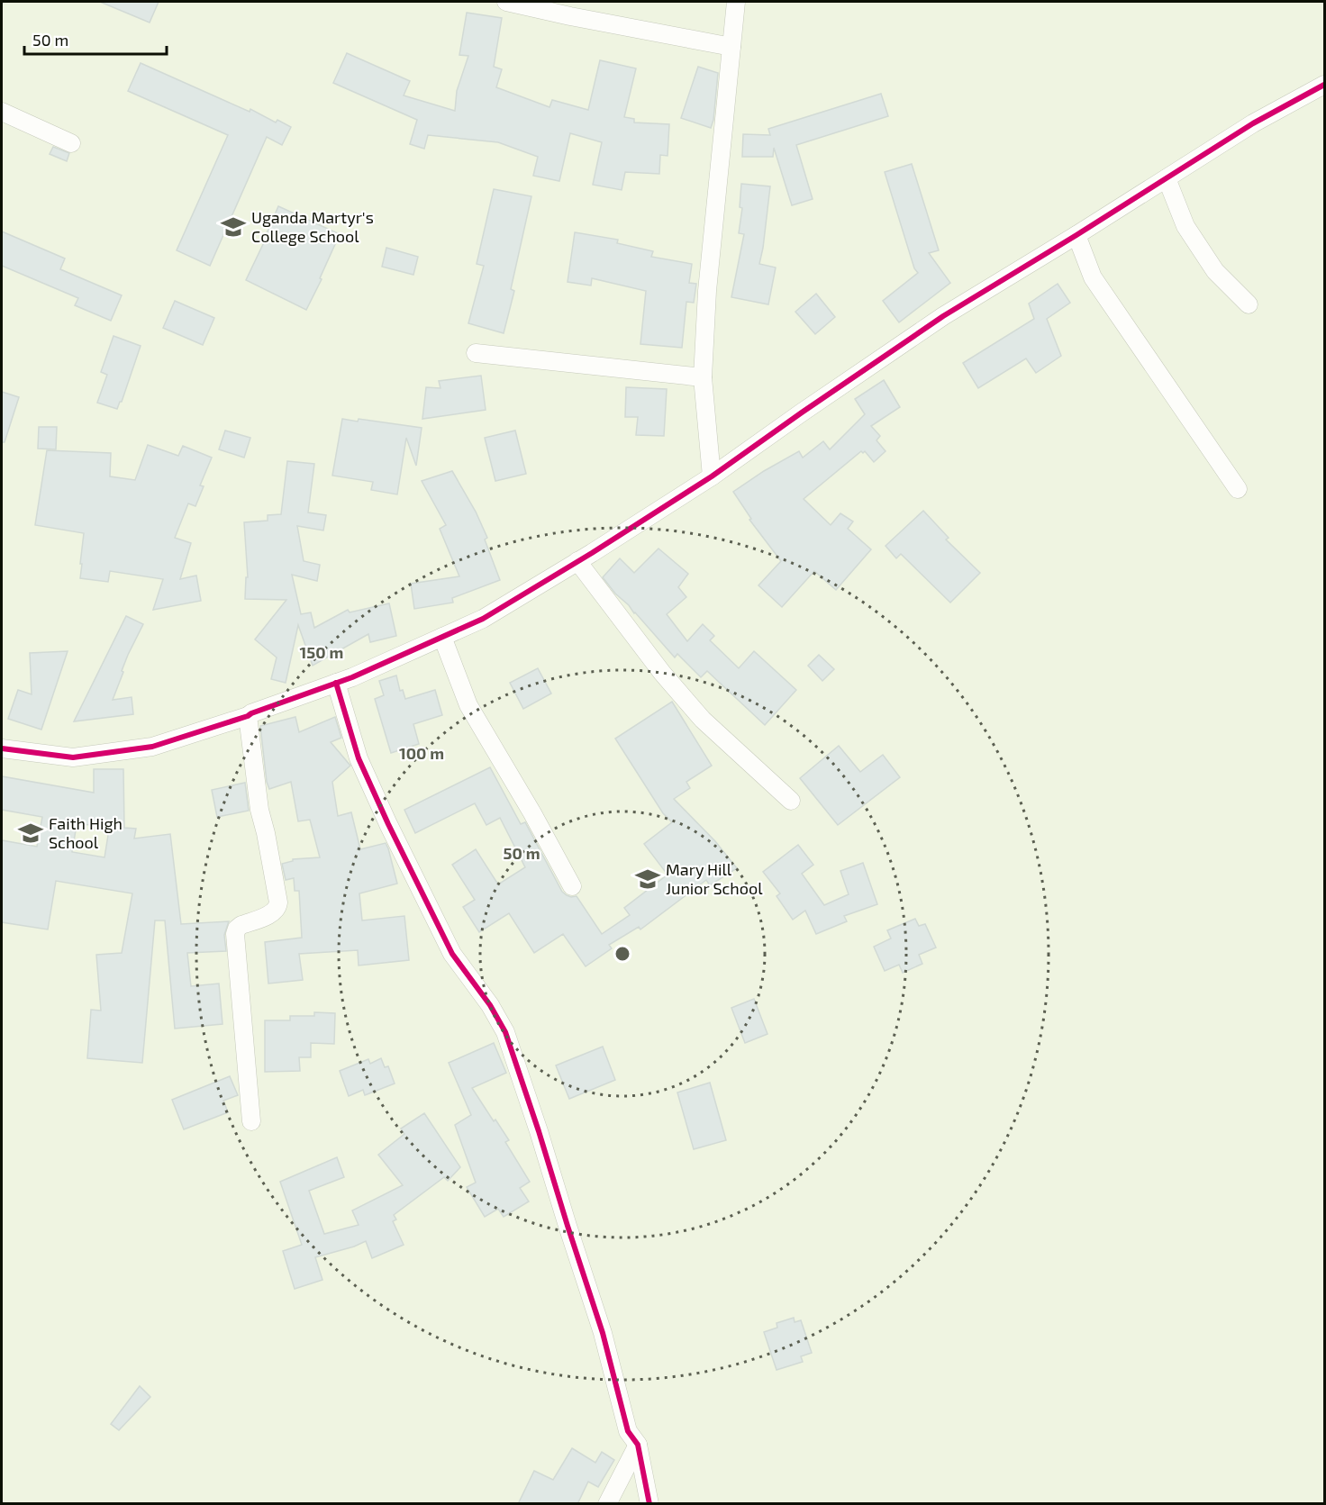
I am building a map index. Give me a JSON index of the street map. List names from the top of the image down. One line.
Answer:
{"places":{"school or university":["Uganda Martyr's College School","Faith High School","Mary Hill Junior School"]},"scale_bar":"50 m","rings":["150 m","100 m","50 m"]}
